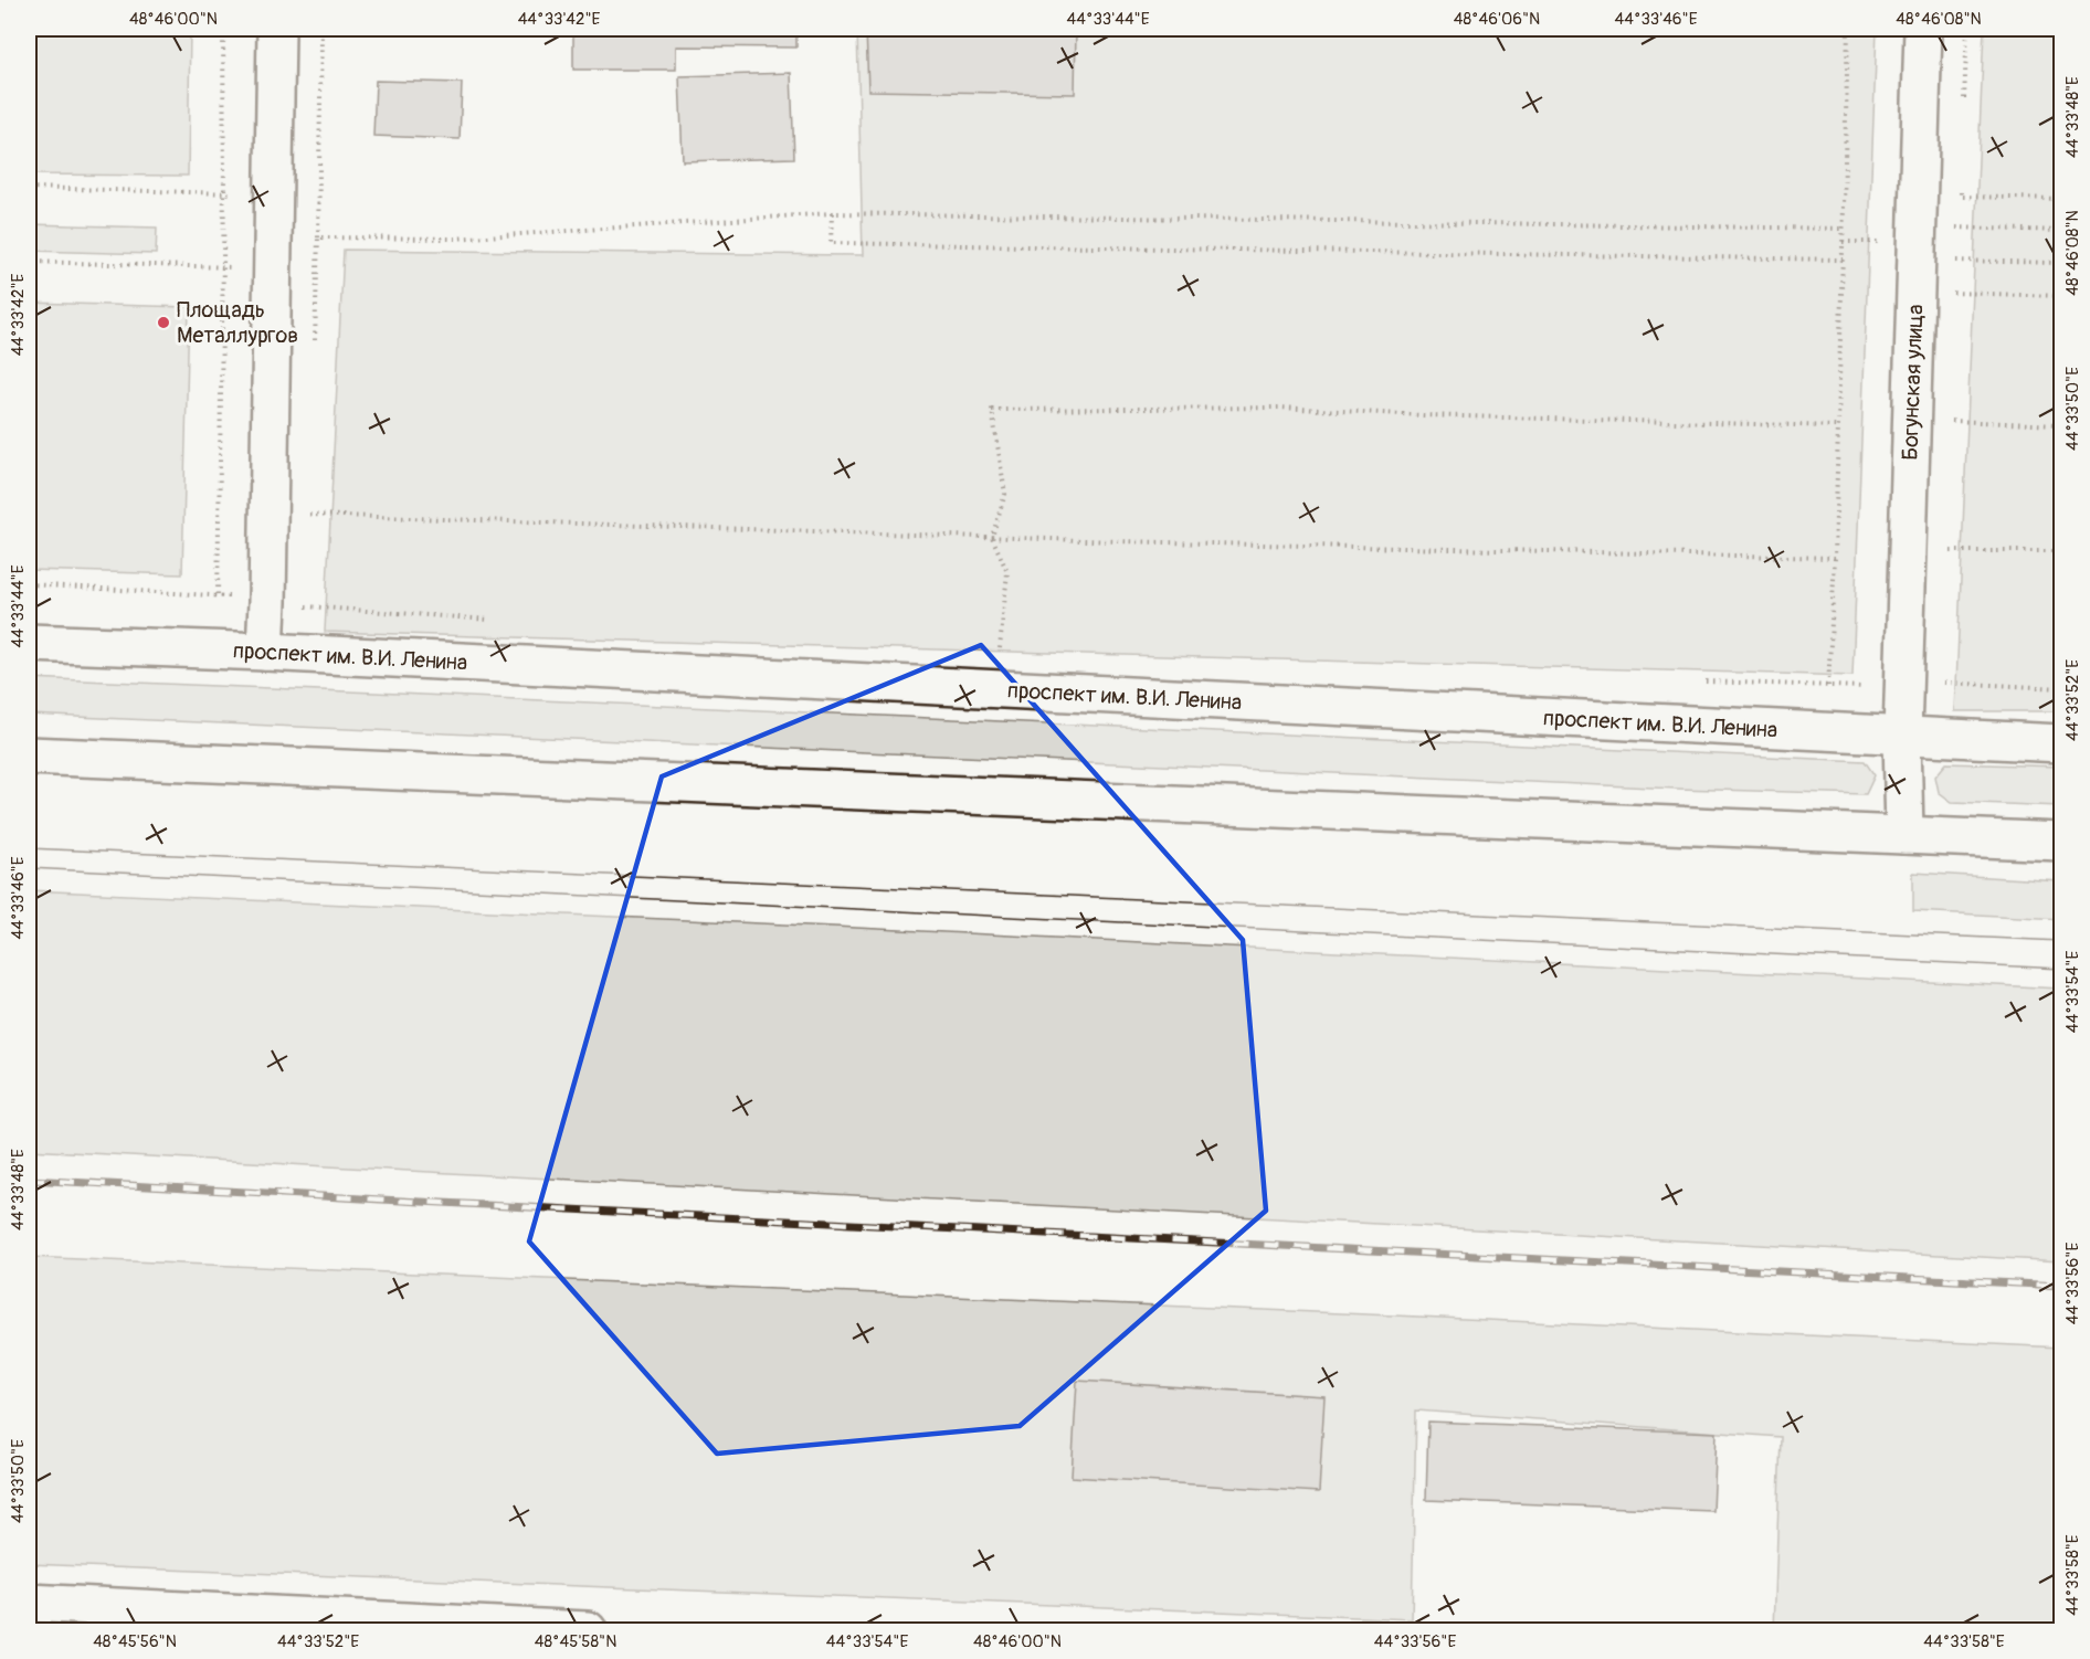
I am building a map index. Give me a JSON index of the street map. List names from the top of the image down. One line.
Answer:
{"streets":{"main road":["Богунская улица","проспект им. В.И. Ленина"]},"crossings":[["Богунская улица","проспект им. В.И. Ленина"]],"places":["Площадь Металлургов"],"coordinates":["48°46'00\"N","44°33'42\"E","44°33'44\"E","48°46'06\"N","44°33'46\"E","48°46'08\"N","44°33'48\"E","44°33'50\"E","44°33'52\"E","44°33'54\"E","44°33'56\"E","44°33'58\"E","48°45'56\"N","48°45'58\"N"]}
